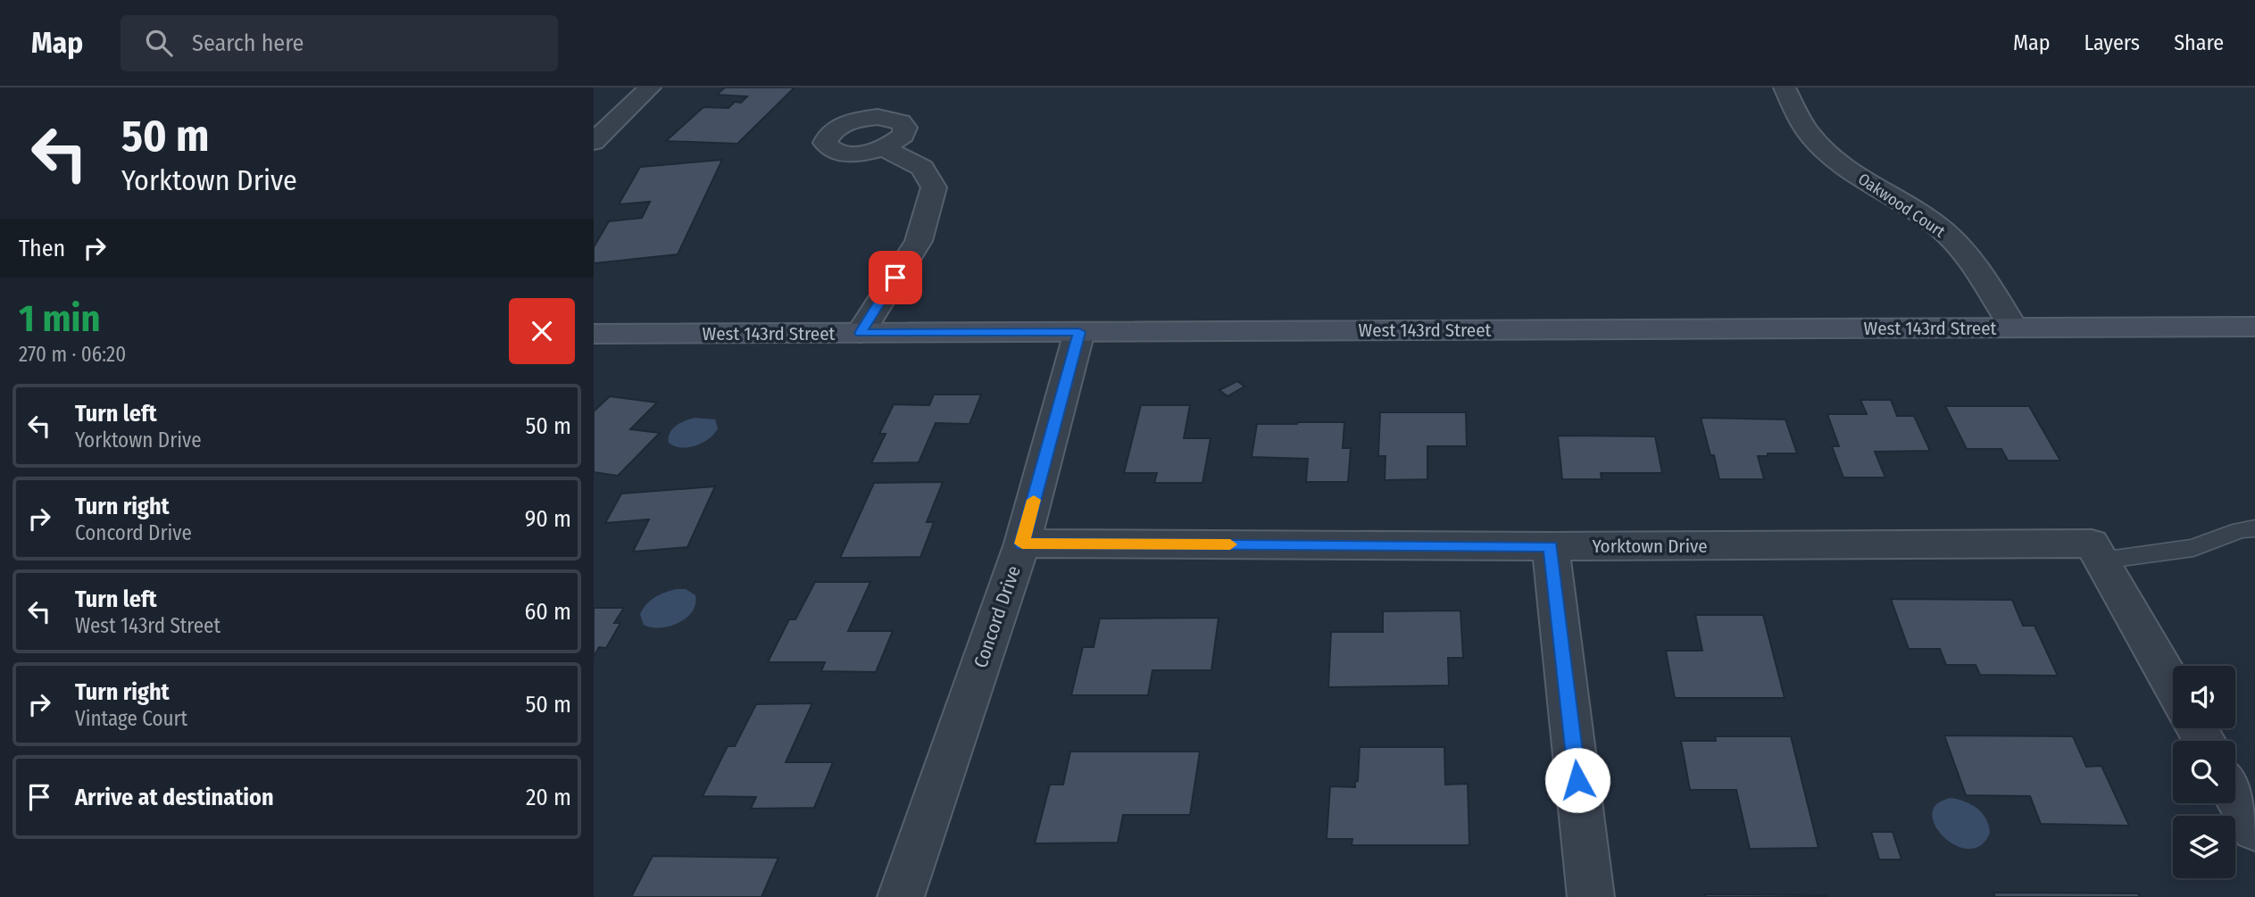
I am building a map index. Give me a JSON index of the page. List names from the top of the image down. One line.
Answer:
{"streets":{"main road":["West 143rd Street"],"street":["Oakwood Court","Yorktown Drive","Concord Drive"]},"crossings":[["Oakwood Court","West 143rd Street"],["West 143rd Street","Concord Drive"],["Yorktown Drive","Concord Drive"]],"page":{"header":"Map","search":"Search here","nav":["Map","Layers","Share"],"turn":["50 m","Yorktown Drive"],"then":"Then","heading":["1 min","270 m · 06:20"],"list":[{"name":"Turn left","note":"Yorktown Drive","value":"50 m"},{"name":"Turn right","note":"Concord Drive","value":"90 m"},{"name":"Turn left","note":"West 143rd Street","value":"60 m"},{"name":"Turn right","note":"Vintage Court","value":"50 m"},{"name":"Arrive at destination","value":"20 m"}]}}
